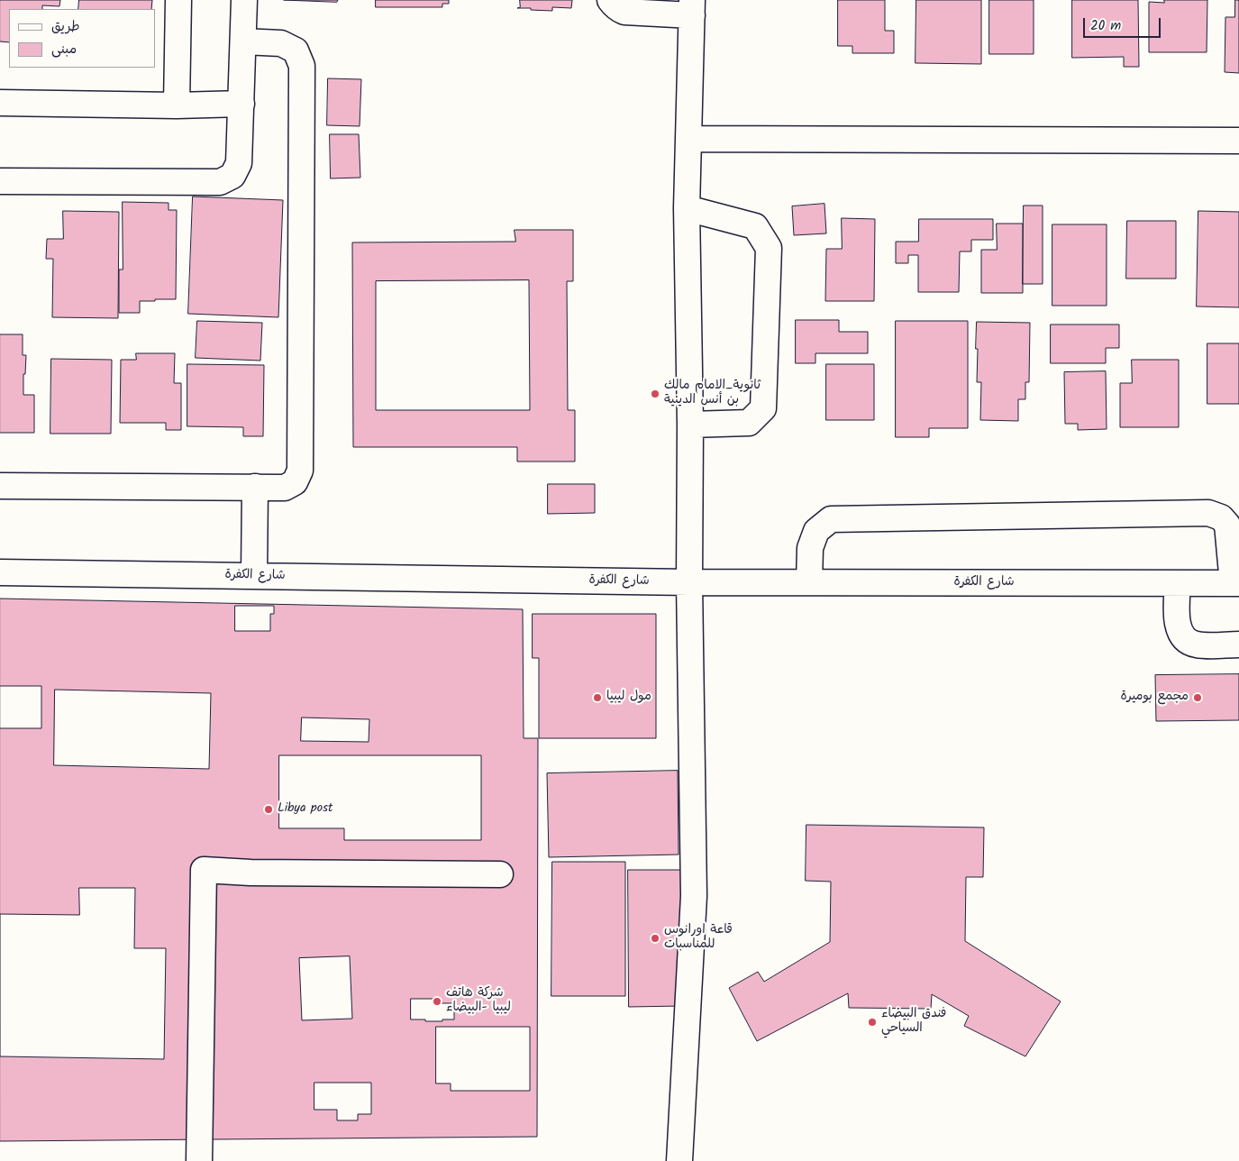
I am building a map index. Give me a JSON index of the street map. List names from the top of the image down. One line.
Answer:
{"streets":{"street":["شارع الكفرة"]},"places":["ثانوية_الامام مالك بن أنس الدينية","مول ليبيا","مجمع بوميرة","Libya post","قاعة اورانوس للمناسبات","شركة هاتف ليبيا -البيضاء","فندق البيضاء السياحي"],"legend":["طريق","مبنى"],"scale_bar":"20 m"}
